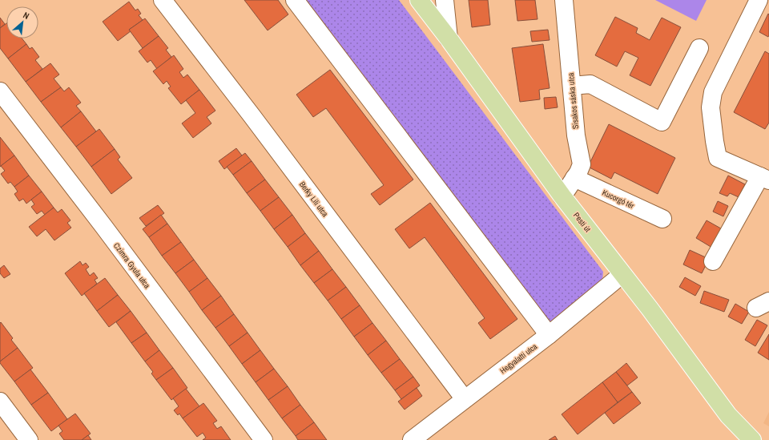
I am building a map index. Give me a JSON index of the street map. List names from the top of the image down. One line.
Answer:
{"streets":{"main road":["Pesti út"],"street":["Sisakos sáska utca","Berky Lili utca","Kucorgó tér","Czimra Gyula utca","Hegyalatti utca"]},"crossings":[["Sisakos sáska utca","Kucorgó tér"],["Sisakos sáska utca","Pesti út"],["Berky Lili utca","Hegyalatti utca"],["Pesti út","Hegyalatti utca"]],"north":"top right"}
